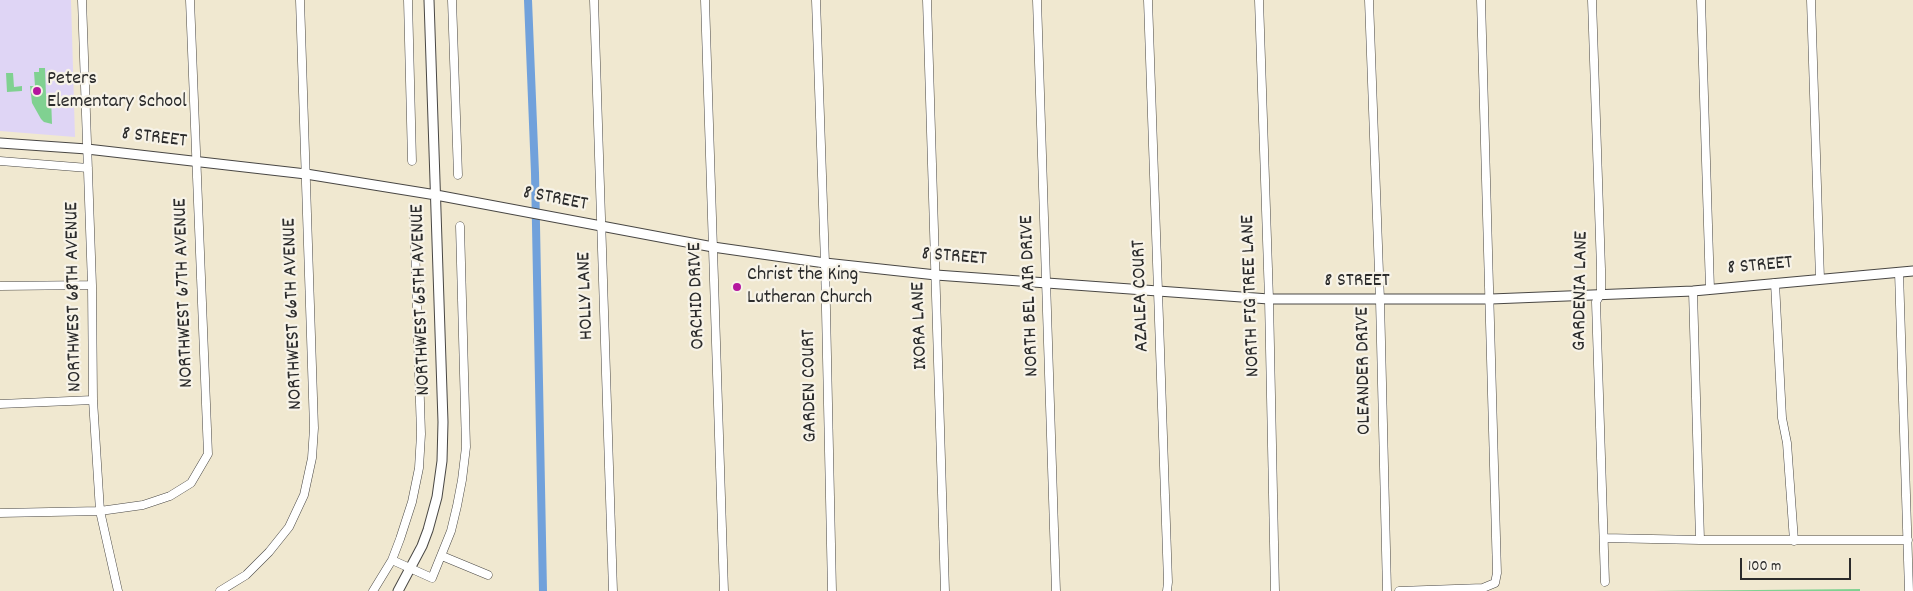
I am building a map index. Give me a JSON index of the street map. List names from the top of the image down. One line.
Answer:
{"streets":{"street":["8 STREET","GARDENIA LANE","NORTHWEST 67TH AVENUE","HOLLY LANE","ORCHID DRIVE","NORTH BEL AIR DRIVE","AZALEA COURT","NORTH FIG TREE LANE","NORTHWEST 68TH AVENUE","NORTHWEST 65TH AVENUE","NORTHWEST 66TH AVENUE","IXORA LANE","OLEANDER DRIVE","GARDEN COURT"]},"crossings":[["8 STREET","GARDENIA LANE"],["8 STREET","NORTHWEST 67TH AVENUE"],["8 STREET","HOLLY LANE"],["8 STREET","ORCHID DRIVE"],["8 STREET","NORTH BEL AIR DRIVE"],["8 STREET","AZALEA COURT"],["8 STREET","NORTH FIG TREE LANE"],["8 STREET","NORTHWEST 68TH AVENUE"],["8 STREET","NORTHWEST 65TH AVENUE"],["8 STREET","NORTHWEST 66TH AVENUE"],["8 STREET","IXORA LANE"],["8 STREET","OLEANDER DRIVE"],["8 STREET","GARDEN COURT"],["NORTHWEST 67TH AVENUE","NORTHWEST 68TH AVENUE"]],"places":["Peters Elementary School","Christ the King Lutheran Church"],"scale_bar":"100 m"}
